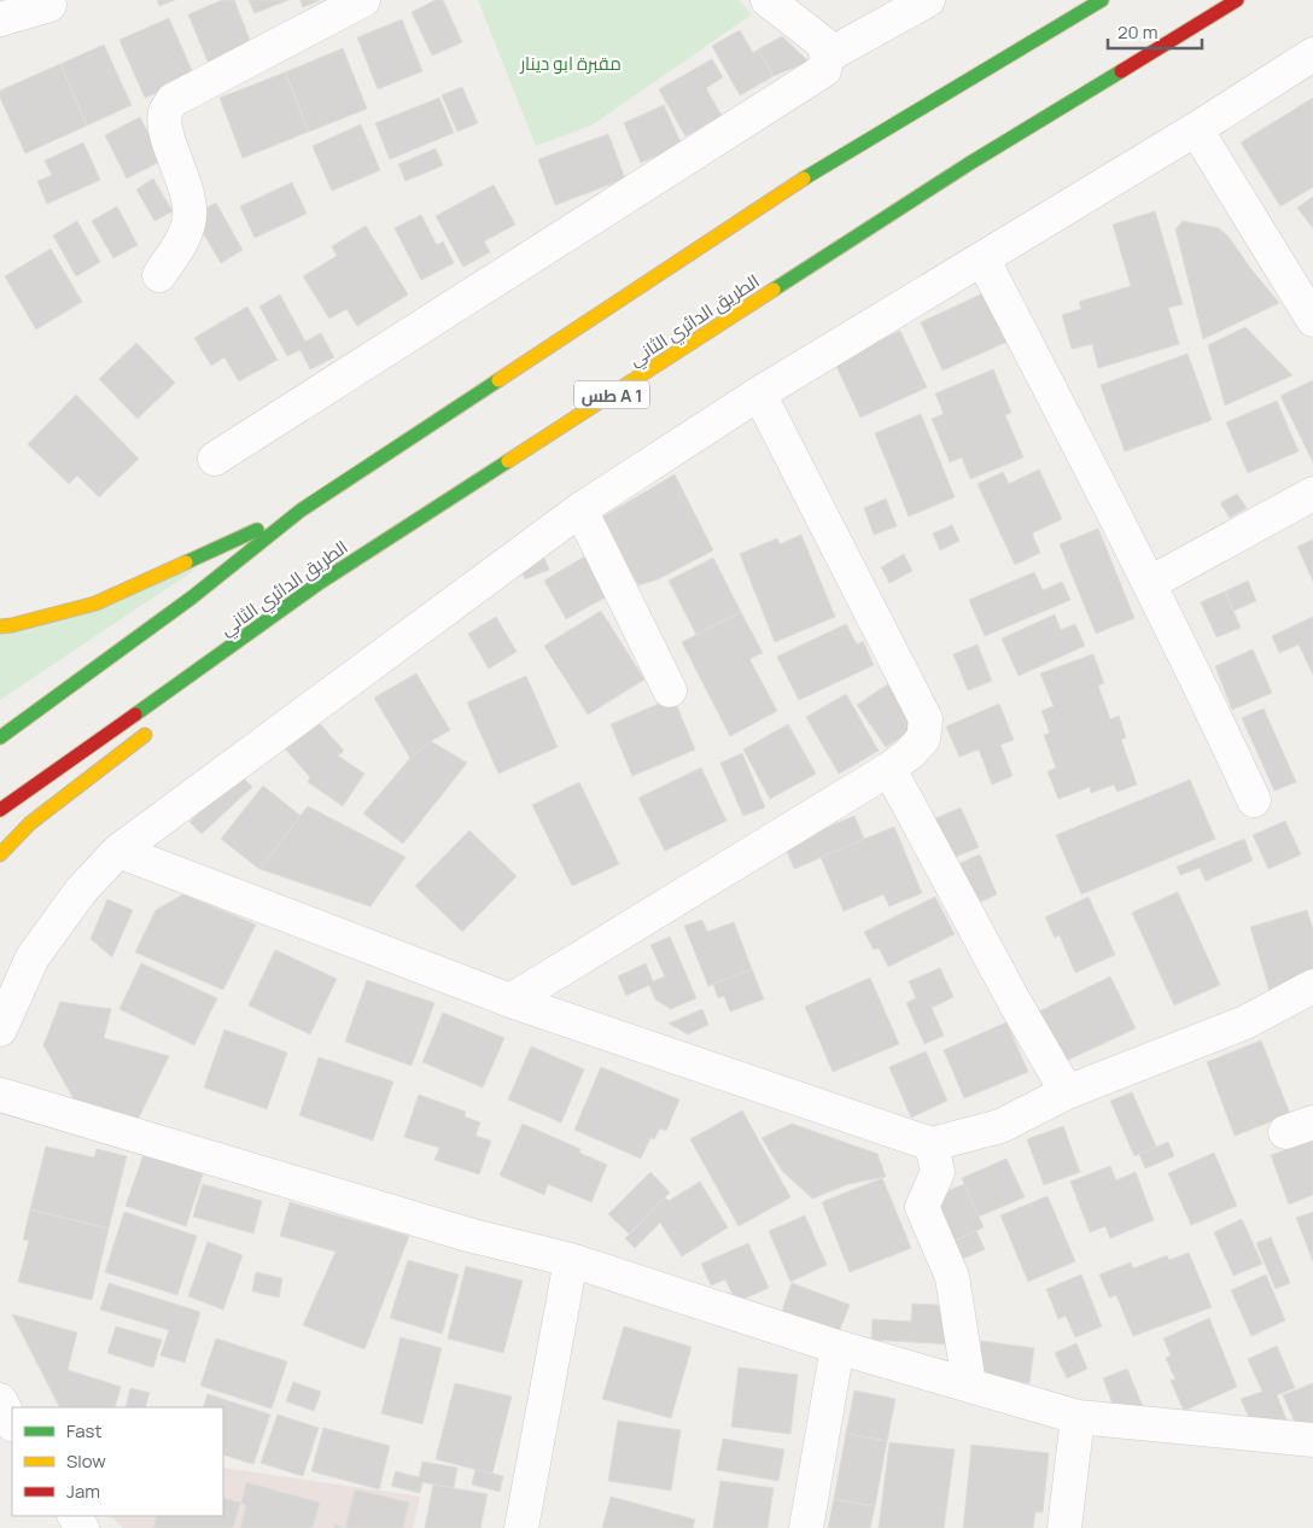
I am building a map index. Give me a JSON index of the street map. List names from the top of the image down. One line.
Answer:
{"streets":{"highway":["الطريق الدائري الثاني","طس A 1"]},"parks":["مقبرة ابو دينار"],"legend":["Fast","Slow","Jam"],"scale_bar":"20 m"}
